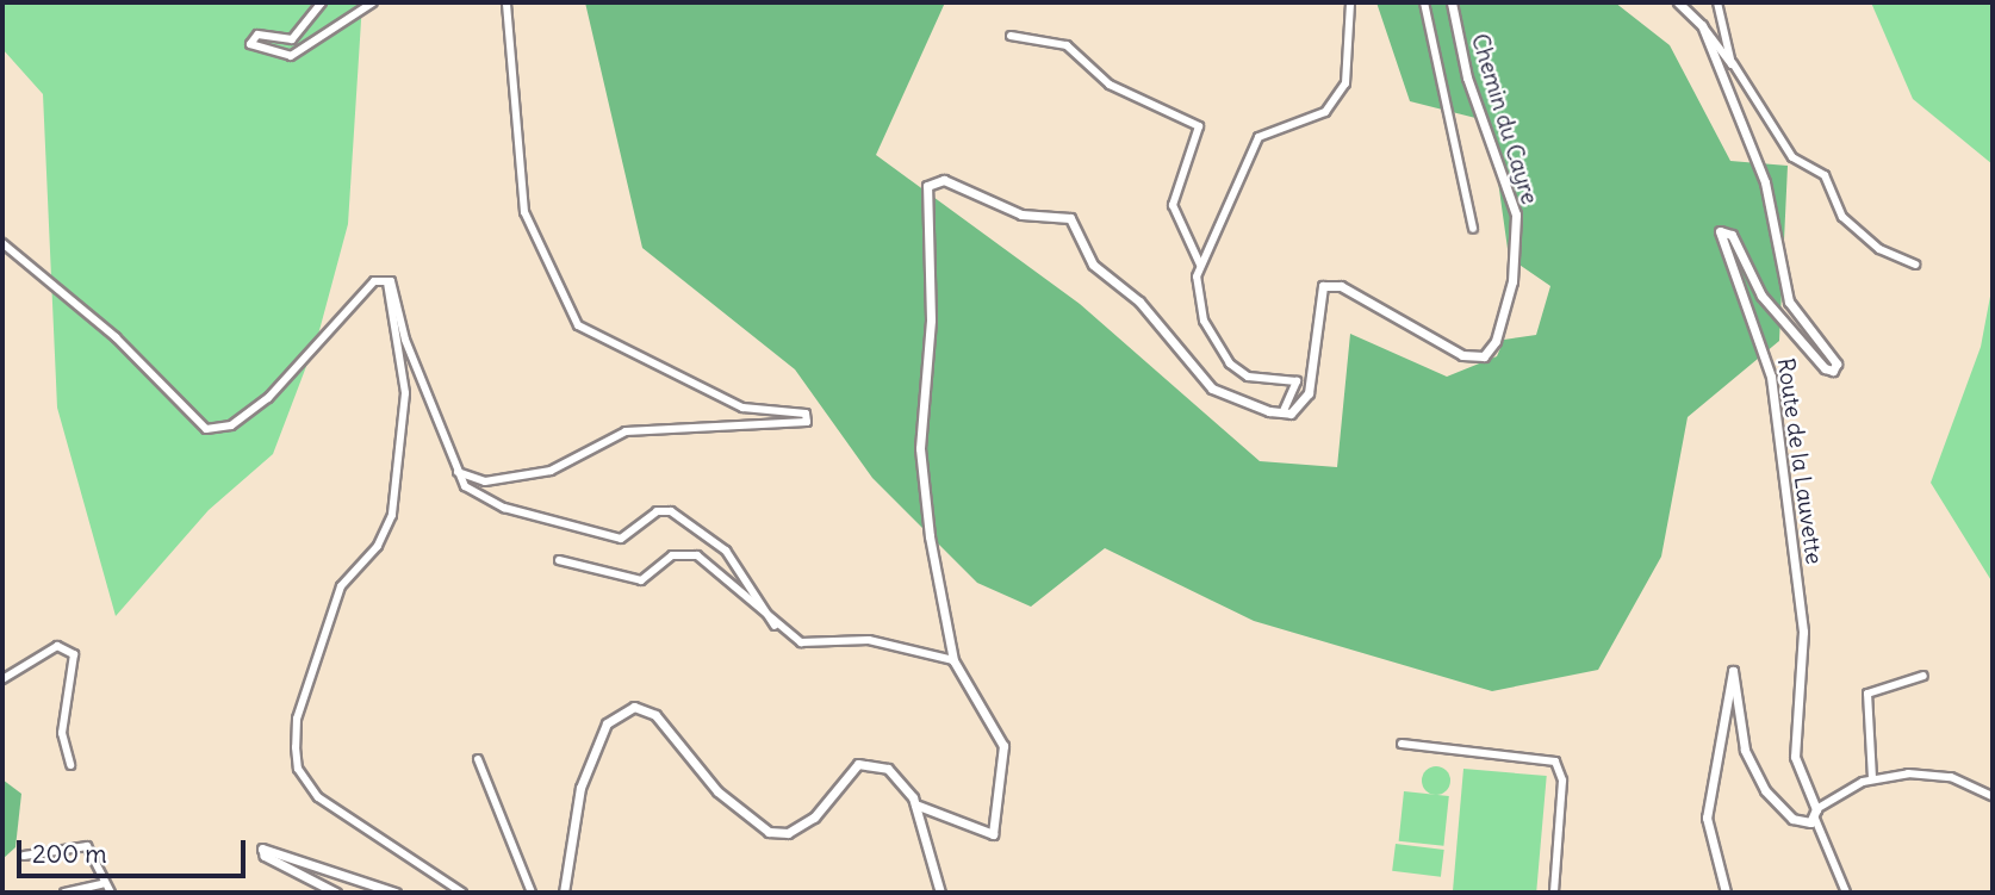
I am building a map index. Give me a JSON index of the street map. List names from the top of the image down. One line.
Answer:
{"streets":{"street":["Chemin du Cayre","Route de la Lauvette"]},"scale_bar":"200 m"}
